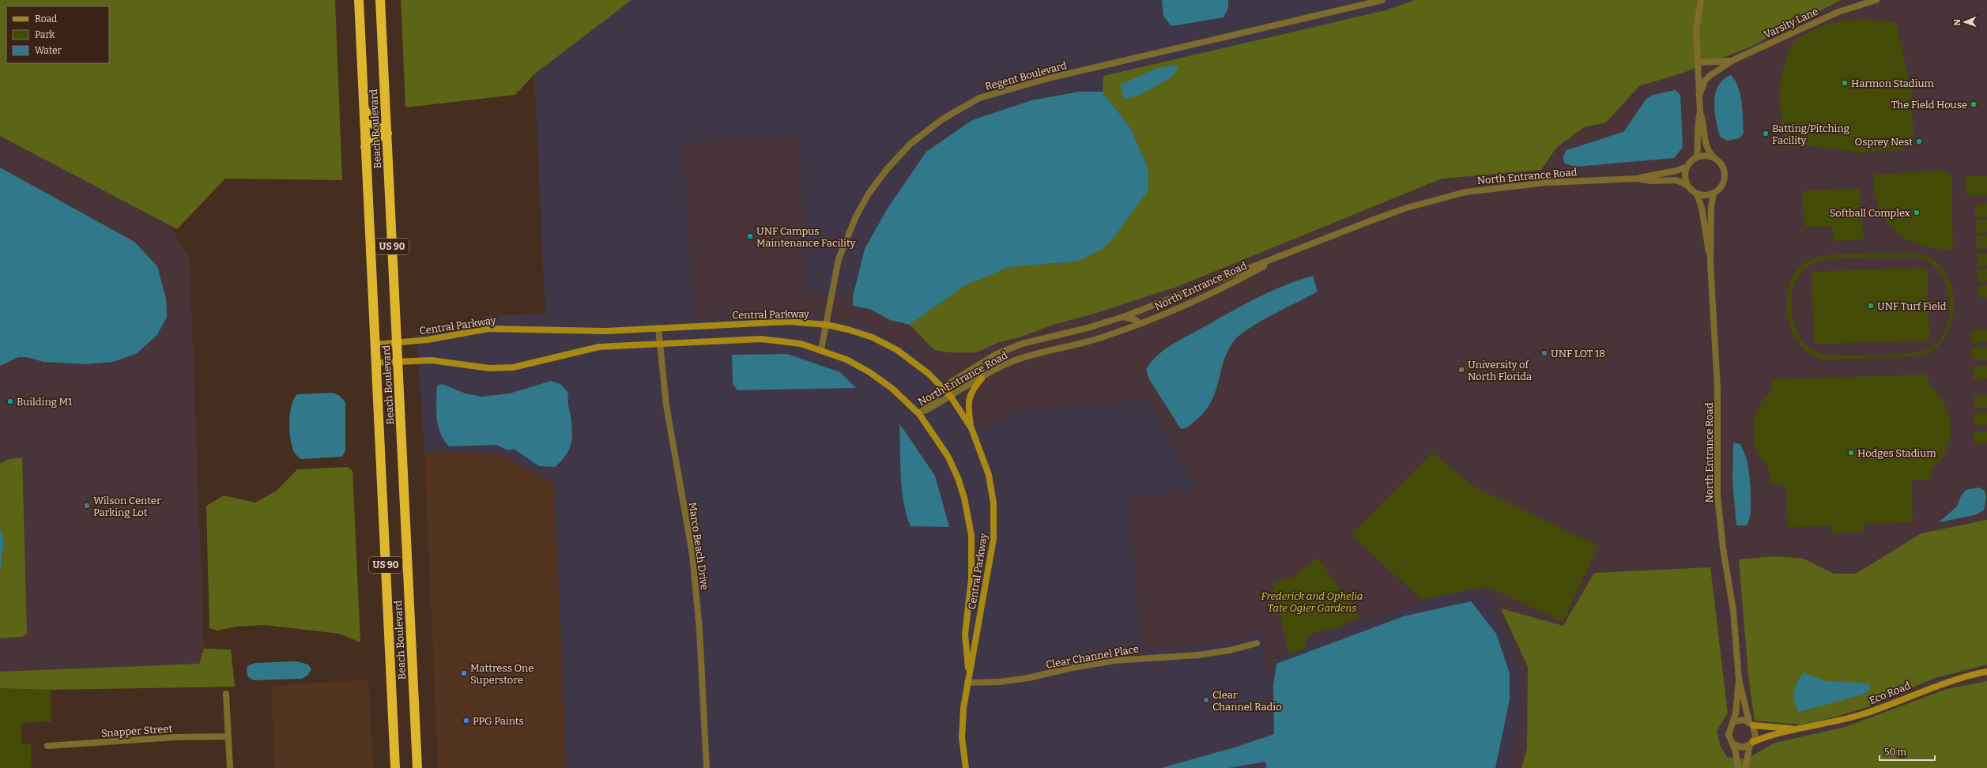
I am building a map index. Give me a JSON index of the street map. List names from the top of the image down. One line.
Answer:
{"streets":{"highway":["Beach Boulevard","US 90"],"street":["Varsity Lane","Regent Boulevard","North Entrance Road","Central Parkway","Marco Beach Drive","Clear Channel Place","Eco Road","Snapper Street"]},"crossings":[["Regent Boulevard","Central Parkway"],["Beach Boulevard","Central Parkway"],["North Entrance Road","Central Parkway"],["US 90","Central Parkway"],["Central Parkway","Marco Beach Drive"],["Central Parkway","Clear Channel Place"]],"parks":["Frederick and Ophelia Tate Ogier Gardens"],"places":["Harmon Stadium","The Field House","Batting/Pitching Facility","Osprey Nest","Softball Complex","UNF Campus Maintenance Facility","UNF Turf Field","UNF LOT 18","University of North Florida","Building M1","Hodges Stadium","Wilson Center Parking Lot","Mattress One Superstore","Clear Channel Radio","PPG Paints"],"legend":["Road","Park","Water"],"scale_bar":"50 m","north":"left"}
